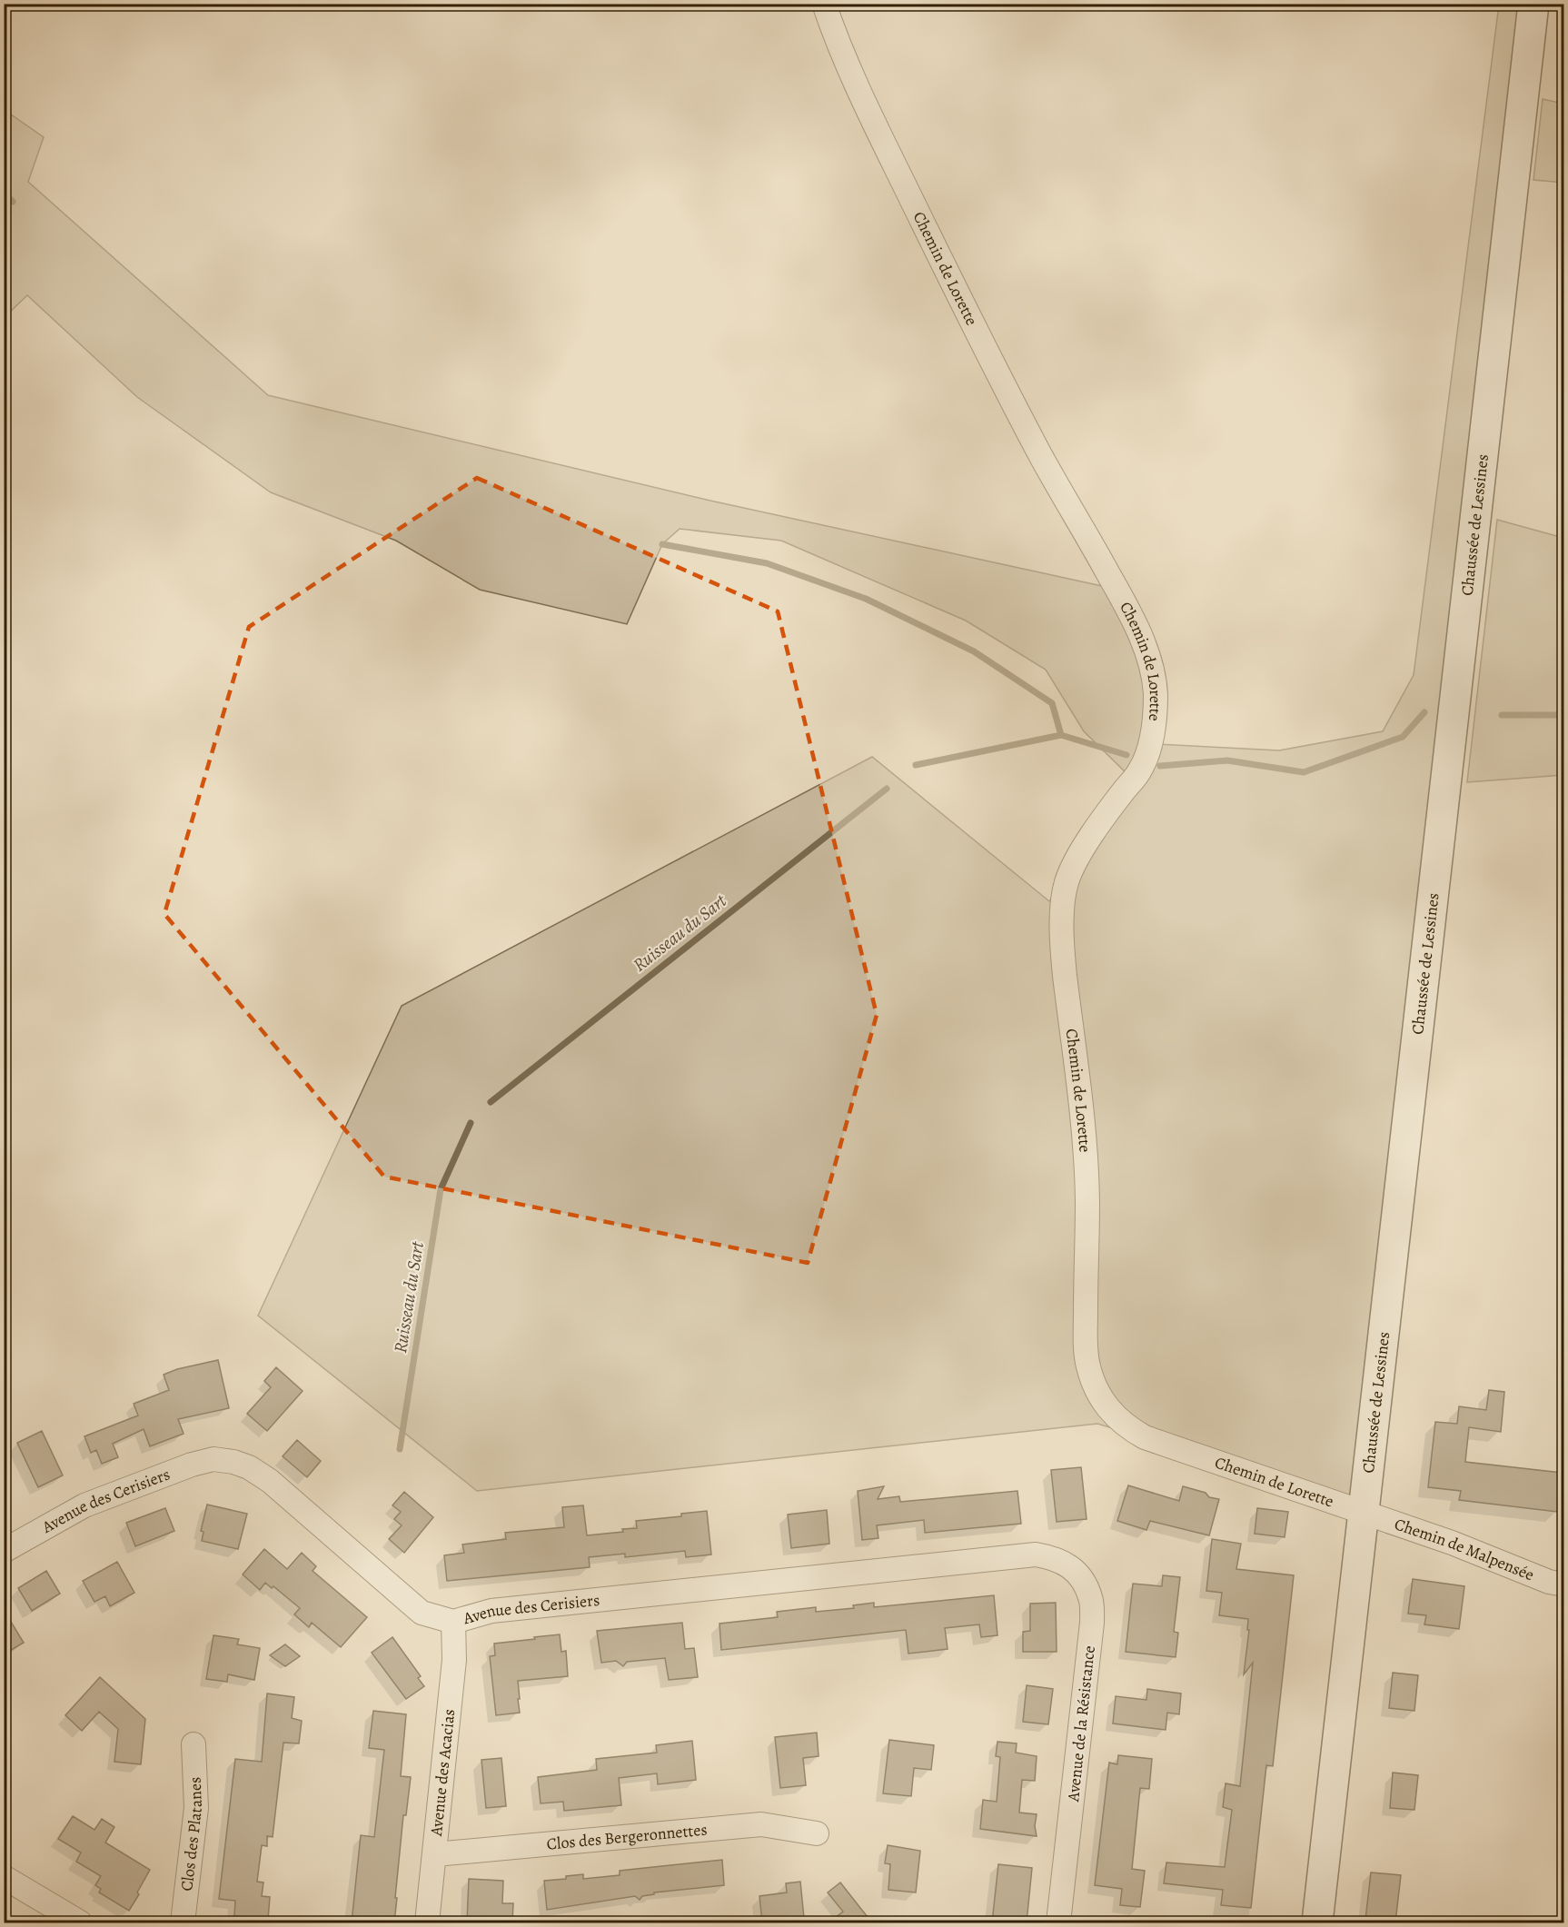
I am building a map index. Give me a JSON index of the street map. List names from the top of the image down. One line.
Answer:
{"streets":{"main road":["Chaussée de Lessines"],"street":["Chemin de Lorette","Avenue des Cerisiers","Chemin de Malpensée","Avenue de la Résistance","Avenue des Acacias","Clos des Platanes","Clos des Bergeronnettes"]},"crossings":[["Chemin de Lorette","Chaussée de Lessines"],["Chemin de Lorette","Chemin de Malpensée"],["Chaussée de Lessines","Chemin de Malpensée"],["Avenue des Cerisiers","Avenue de la Résistance"],["Avenue des Cerisiers","Avenue des Acacias"],["Avenue des Acacias","Clos des Bergeronnettes"]],"water":["Ruisseau du Sart"]}
